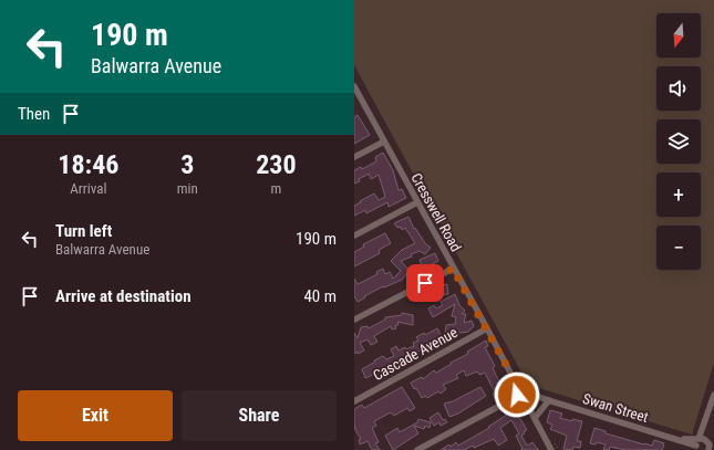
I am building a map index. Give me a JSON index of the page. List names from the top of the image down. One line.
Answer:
{"streets":{"street":["Cresswell Road","Cascade Avenue","Swan Street"]},"crossings":[["Cresswell Road","Cascade Avenue"],["Cresswell Road","Swan Street"]],"north":"bottom","page":{"turn":["190 m","Balwarra Avenue"],"map_buttons":["+","−"],"then":"Then","eta":["18:46","Arrival","3","min","230","m"],"list":[{"name":"Turn left","note":"Balwarra Avenue","value":"190 m"},{"name":"Arrive at destination","value":"40 m"}],"buttons":["Exit","Share"]}}
